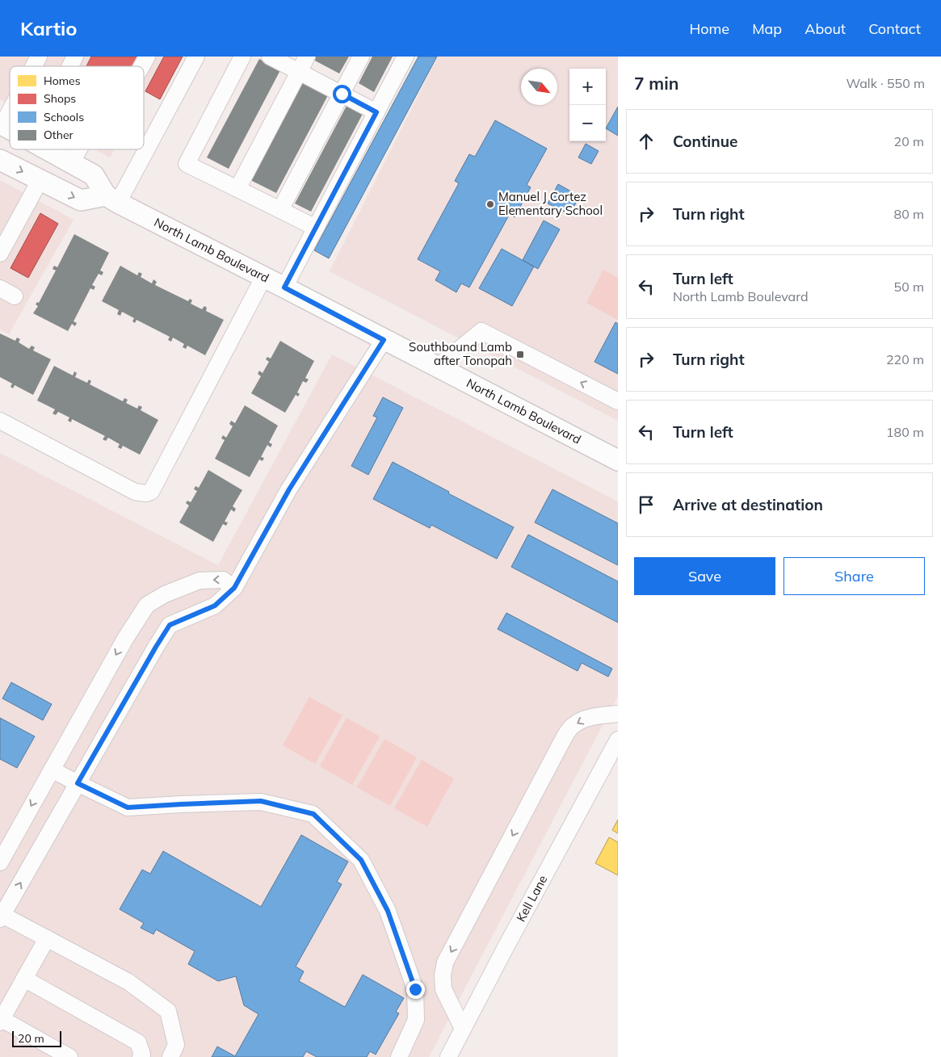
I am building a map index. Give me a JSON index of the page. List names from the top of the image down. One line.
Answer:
{"streets":{"main road":["North Lamb Boulevard"],"street":["Kell Lane"]},"places":{"other":["Manuel J Cortez Elementary School"],"transit":["Southbound Lamb after Tonopah"]},"legend":["Homes","Shops","Schools","Other"],"scale_bar":"20 m","north":"bottom right","page":{"header":"Kartio","nav":["Home","Map","About","Contact"],"heading":["7 min","Walk · 550 m"],"map_buttons":["+","−"],"list":[["Continue","20 m"],["Turn right","80 m"],["Turn left","North Lamb Boulevard","50 m"],["Turn right","220 m"],["Turn left","180 m"],"Arrive at destination"],"buttons":["Save","Share"],"scale":"20 m"}}
